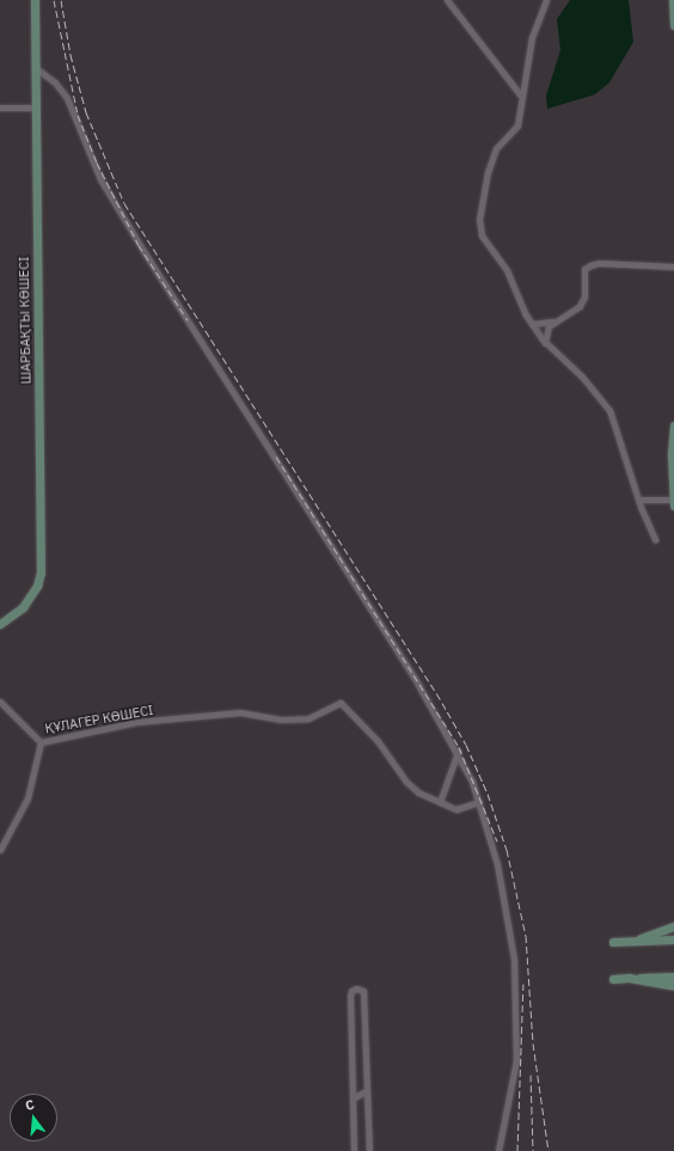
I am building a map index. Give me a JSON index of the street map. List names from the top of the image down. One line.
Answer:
{"streets":{"street":["ШАРБАҚТЫ КӨШЕСІ","ҚҰЛАГЕР КӨШЕСІ"]},"north":"top"}
